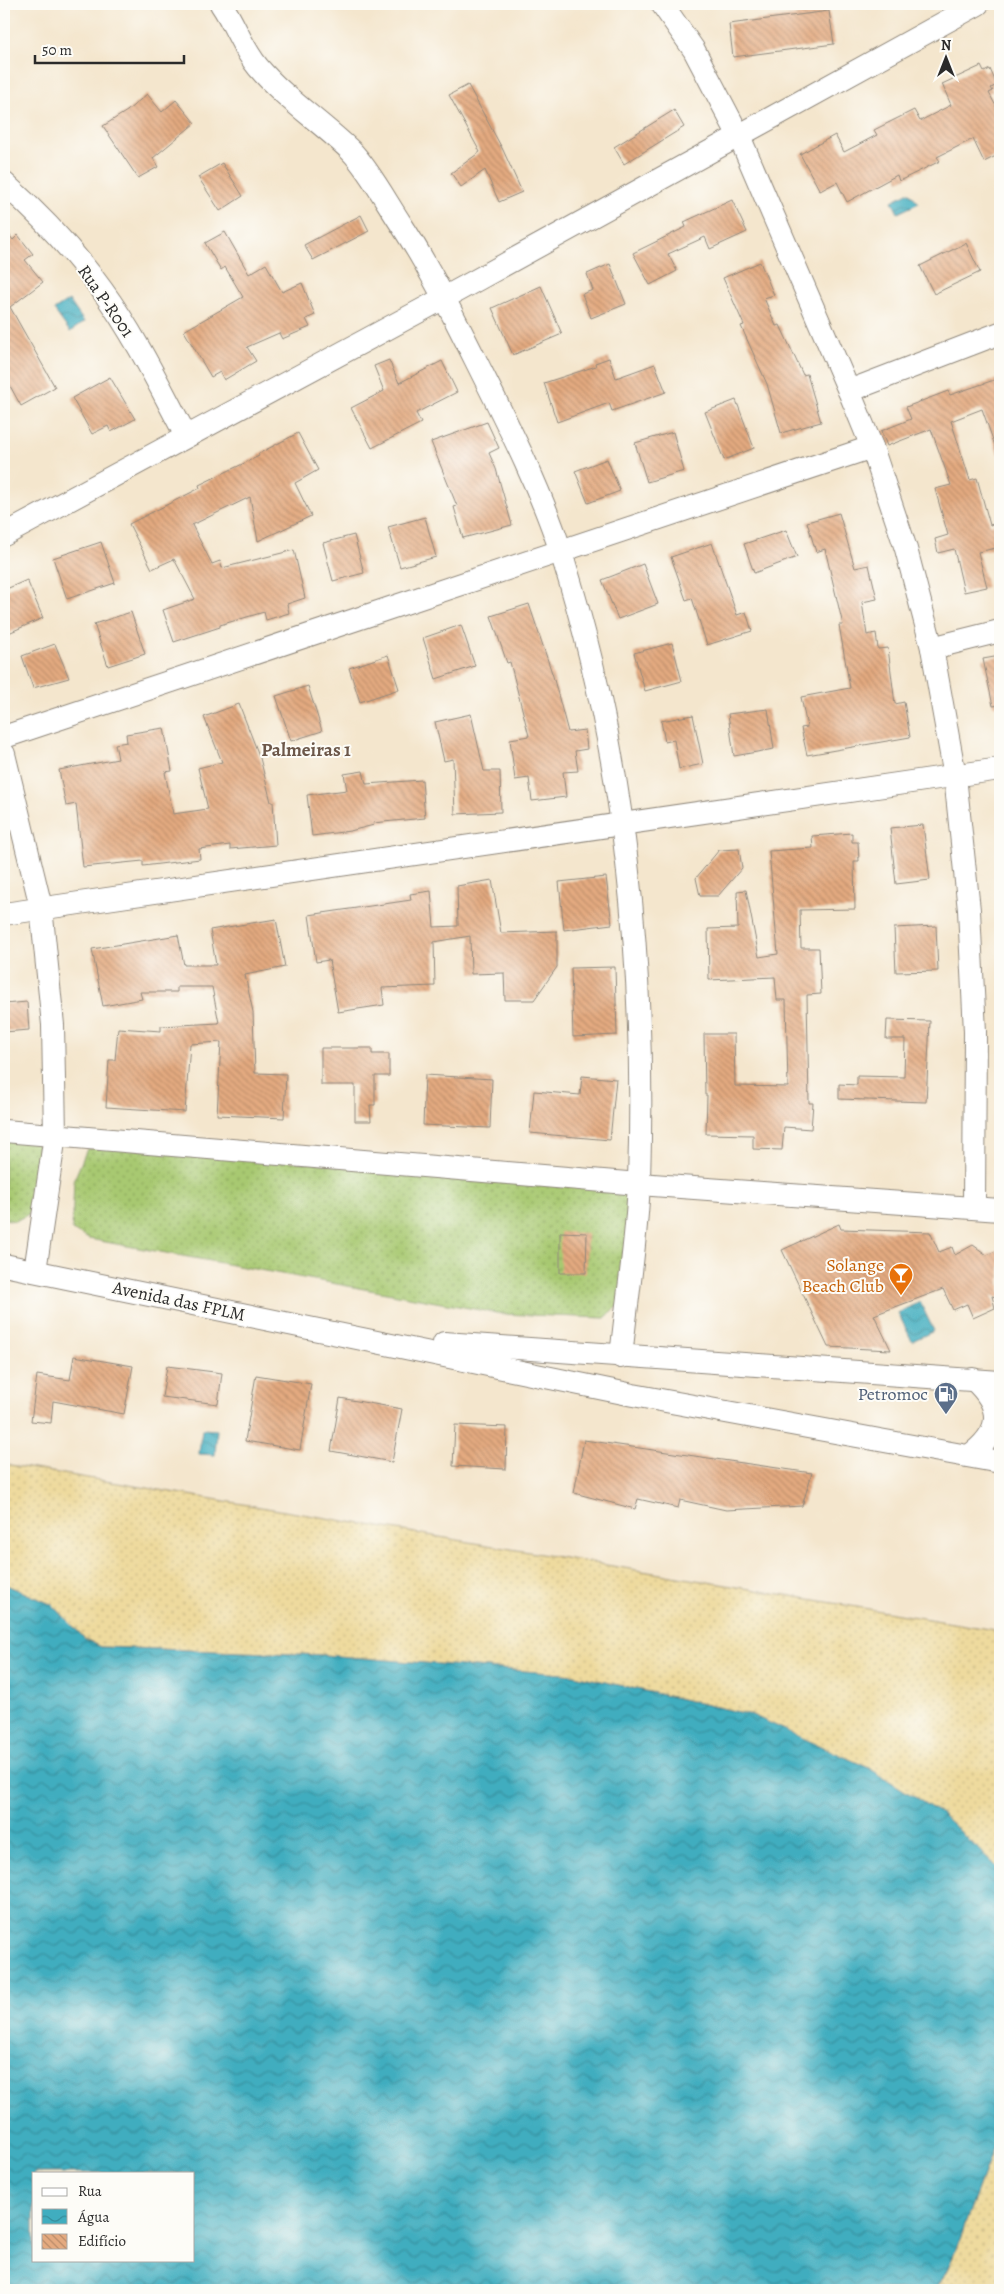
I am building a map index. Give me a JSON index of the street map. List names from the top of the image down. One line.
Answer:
{"streets":{"street":["Rua P-R001","Avenida das FPLM"]},"districts":["Palmeiras 1"],"places":{"bar":["Solange Beach Club"],"fuel station":["Petromoc"]},"legend":["Rua","Água","Edifício"],"scale_bar":"50 m","north":"top"}
